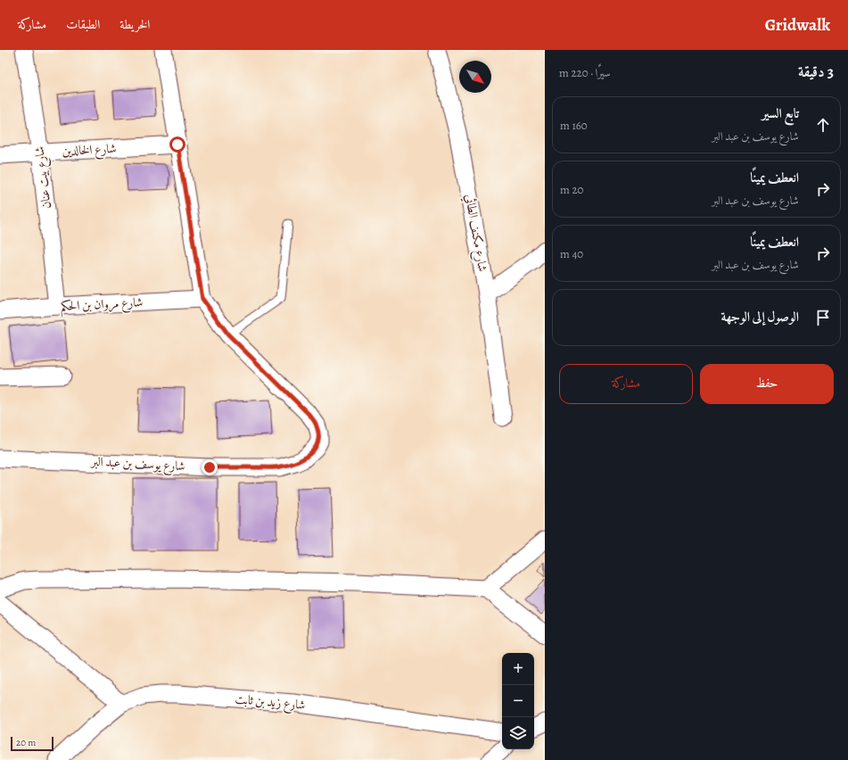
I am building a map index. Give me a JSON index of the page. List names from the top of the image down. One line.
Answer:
{"streets":{"street":["شارع الخالدين","شارع بيت عنان","شارع مكنف الطائي","شارع مروان بن الحكم","شارع يوسف بن عبد البر","شارع زيد بن ثابت"]},"crossings":[["شارع الخالدين","شارع بيت عنان"],["شارع الخالدين","شارع يوسف بن عبد البر"],["شارع بيت عنان","شارع مروان بن الحكم"],["شارع مروان بن الحكم","شارع يوسف بن عبد البر"]],"scale_bar":"20 m","north":"bottom right","page":{"header":"Gridwalk","nav":["الخريطة","الطبقات","مشاركة"],"heading":["3 دقيقة","سيرًا · 220 m"],"list":[["تابع السير","شارع يوسف بن عبد البر","160 m"],["انعطف يمينًا","شارع يوسف بن عبد البر","20 m"],["انعطف يمينًا","شارع يوسف بن عبد البر","40 m"],"الوصول إلى الوجهة"],"buttons":["حفظ","مشاركة"],"map_buttons":["+","−"],"scale":"20 m"}}
